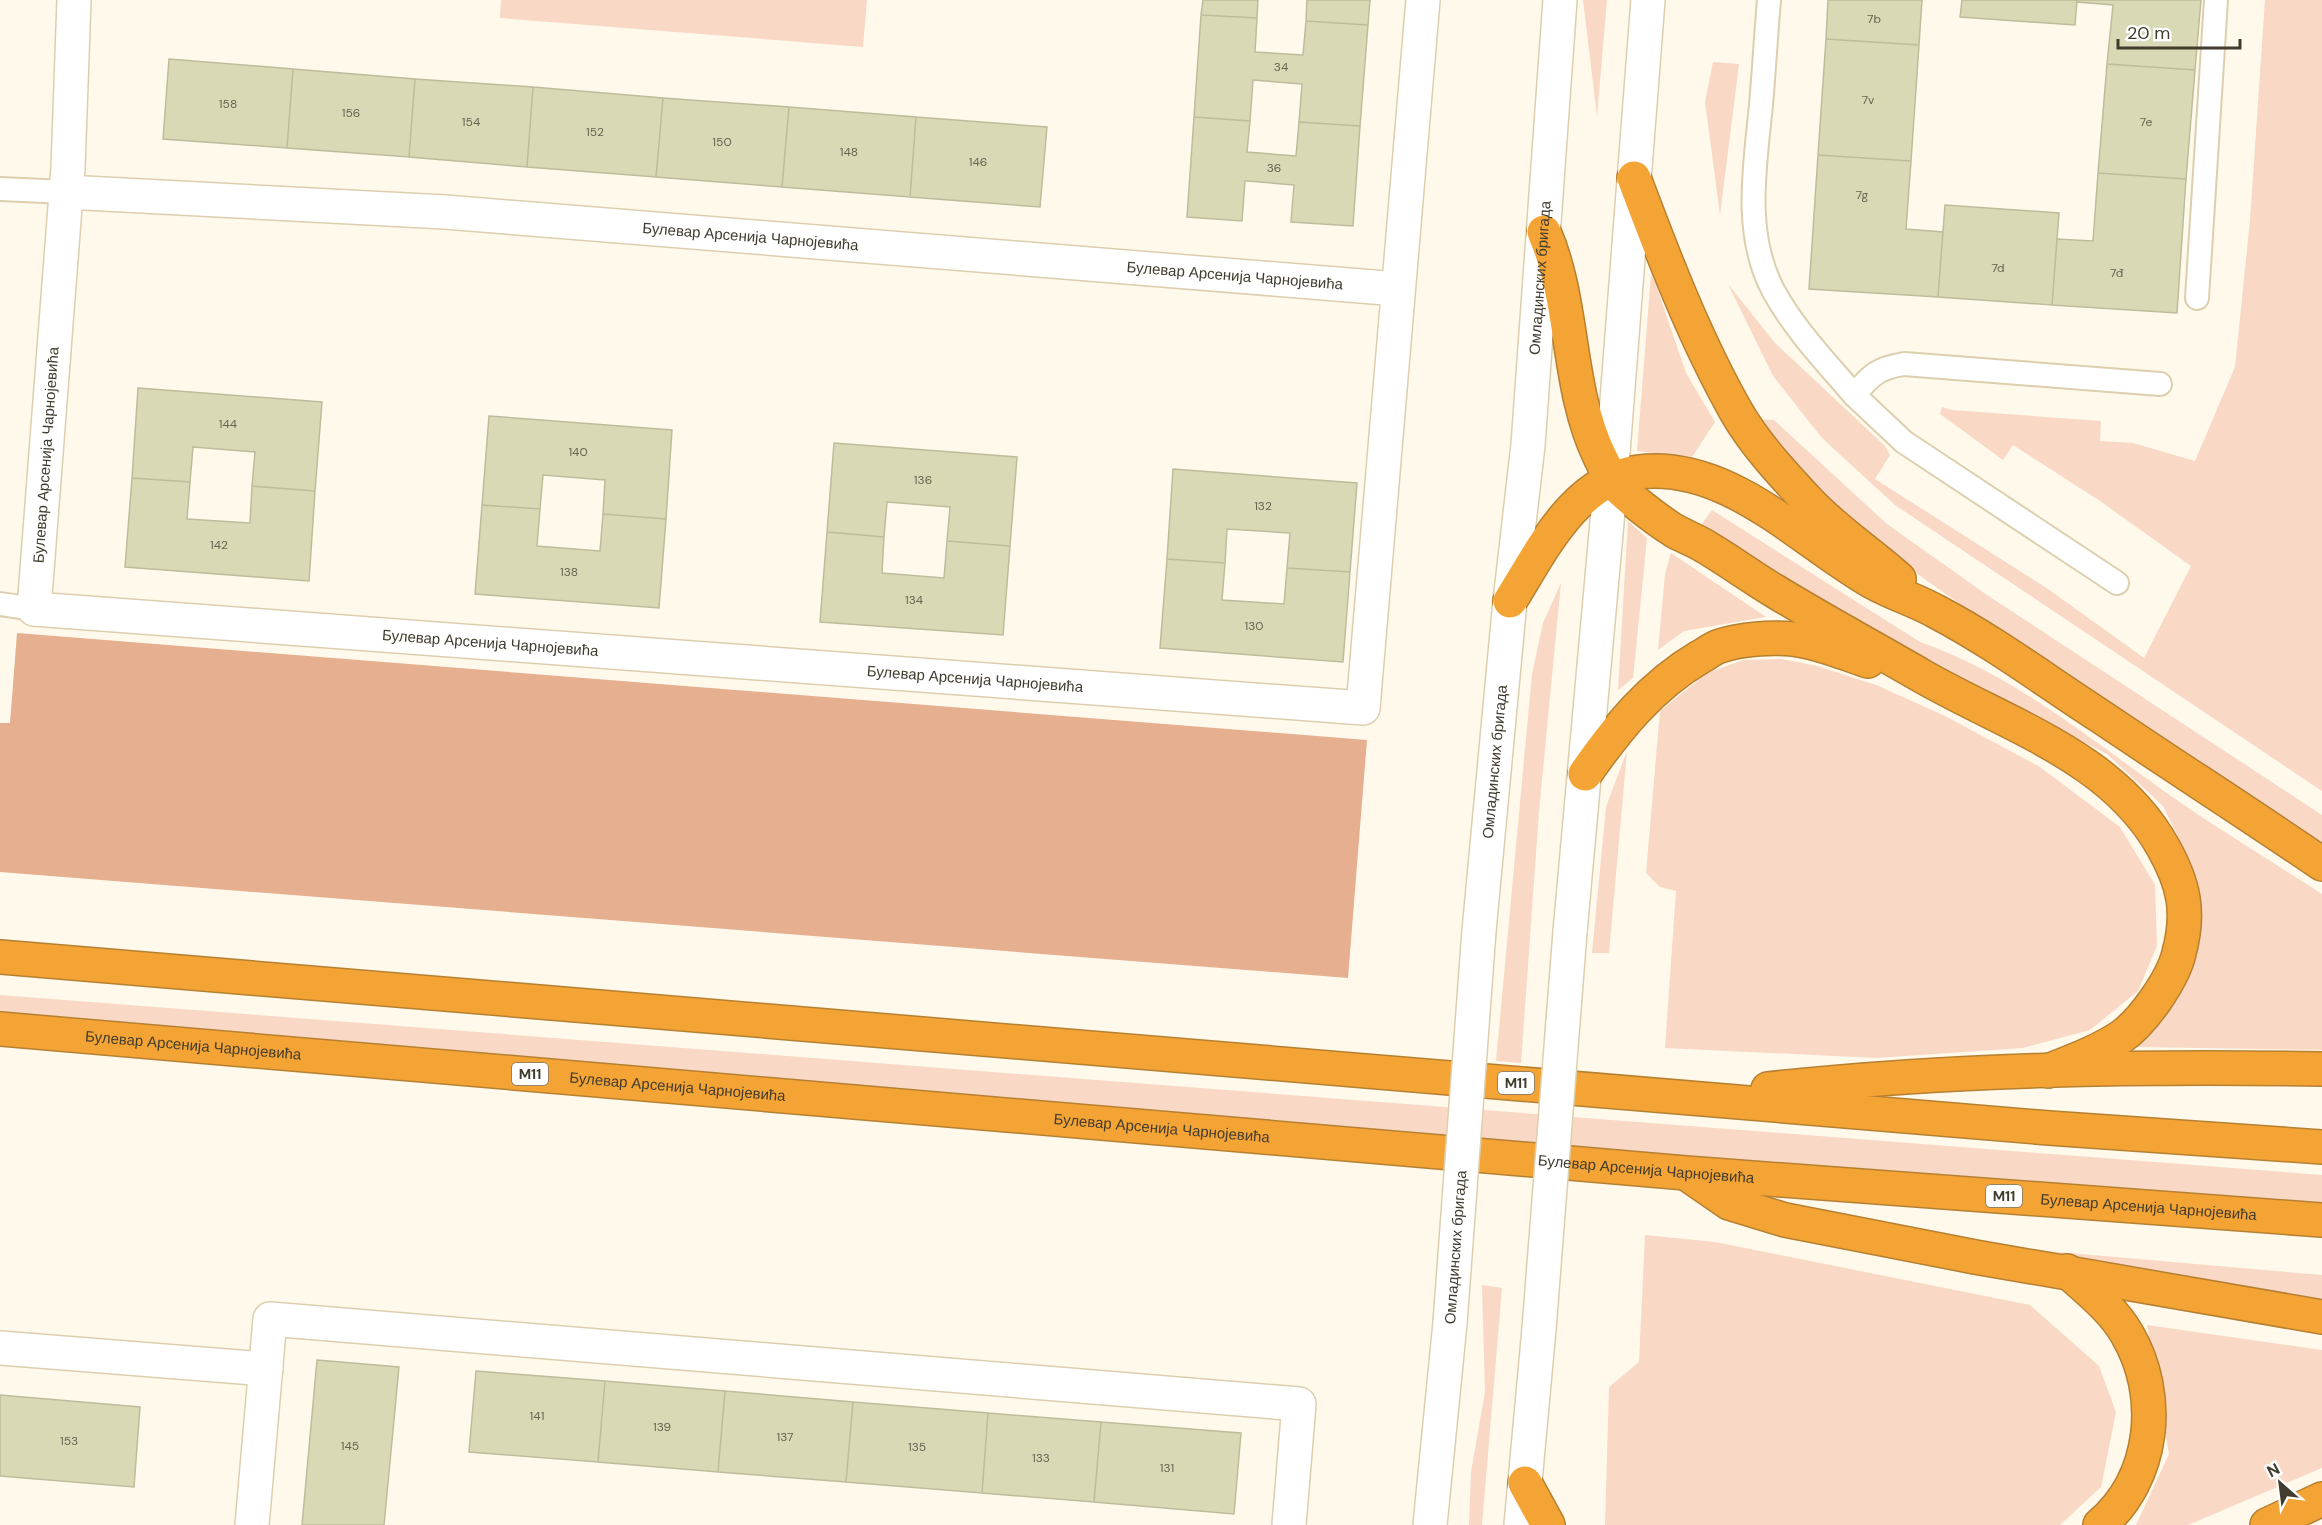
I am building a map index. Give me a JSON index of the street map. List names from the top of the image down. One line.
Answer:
{"streets":{"highway":["Булевар Арсенија Чарнојевића","M11"],"street":["Омладинских бригада"]},"house_numbers":["7b","34","7v","158","156","154","7e","152","150","148","146","36","7g","7d","7đ","144","140","136","132","142","138","134","130","141","139","137","153","145","135","133","131"],"scale_bar":"20 m","north":"top left"}
